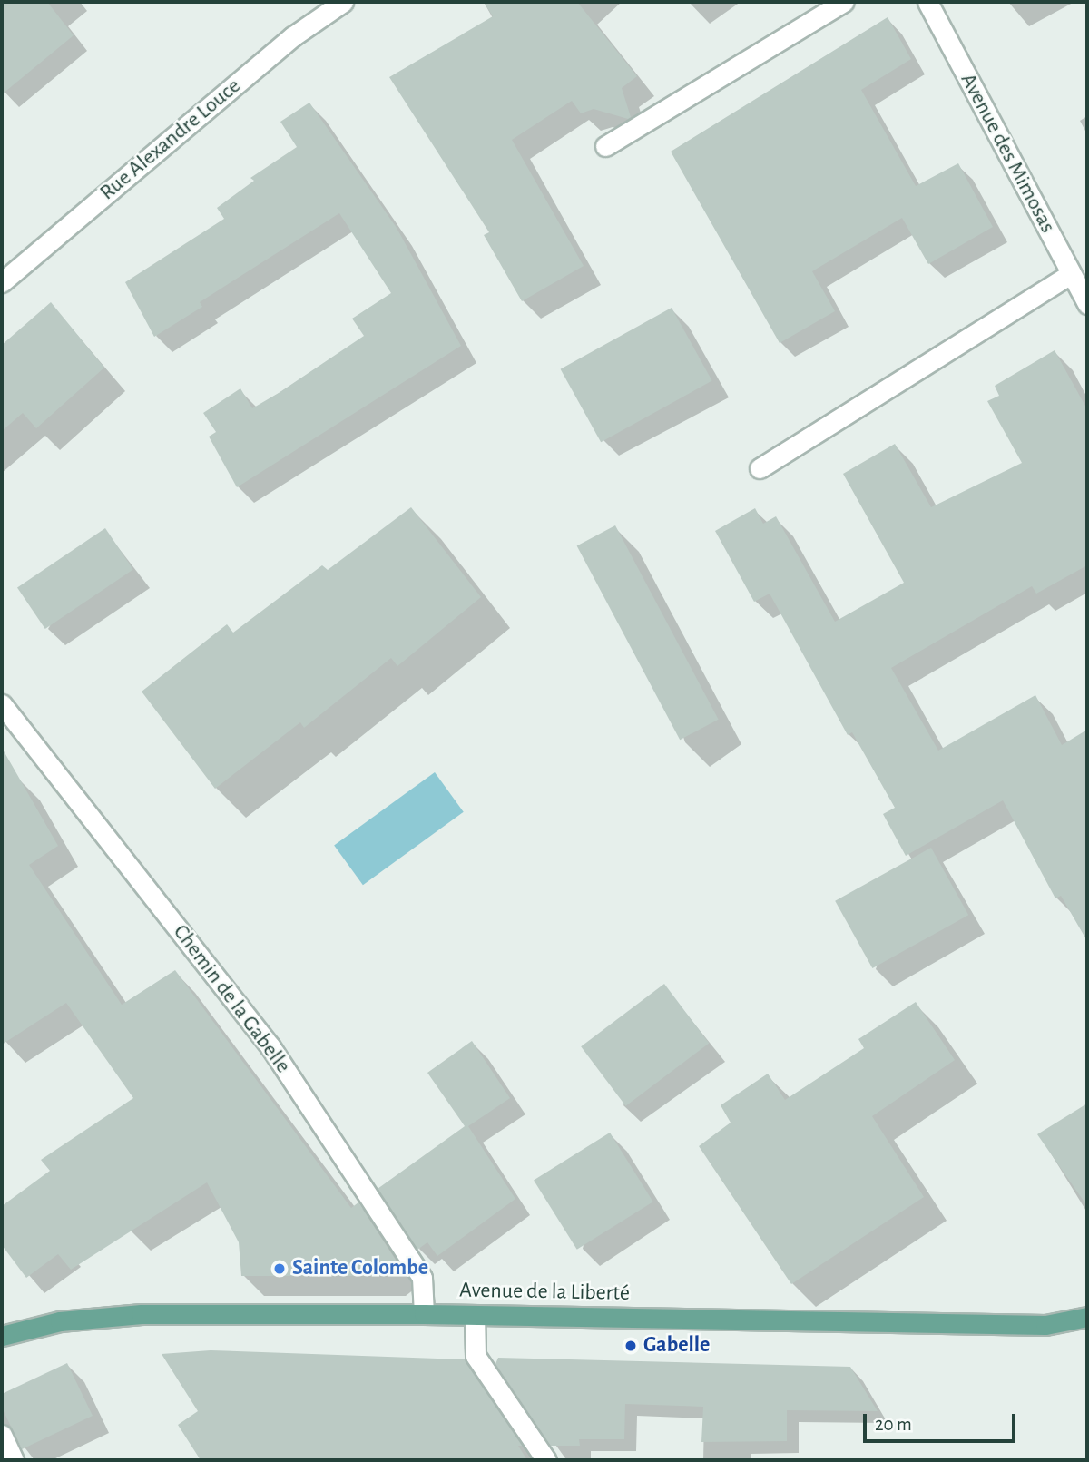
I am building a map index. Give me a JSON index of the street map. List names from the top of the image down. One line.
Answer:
{"streets":{"main road":["Avenue de la Liberté"],"street":["Rue Alexandre Louce","Avenue des Mimosas","Chemin de la Gabelle"]},"crossings":[["Chemin de la Gabelle","Avenue de la Liberté"]],"places":["Sainte Colombe","Gabelle"],"scale_bar":"20 m"}
